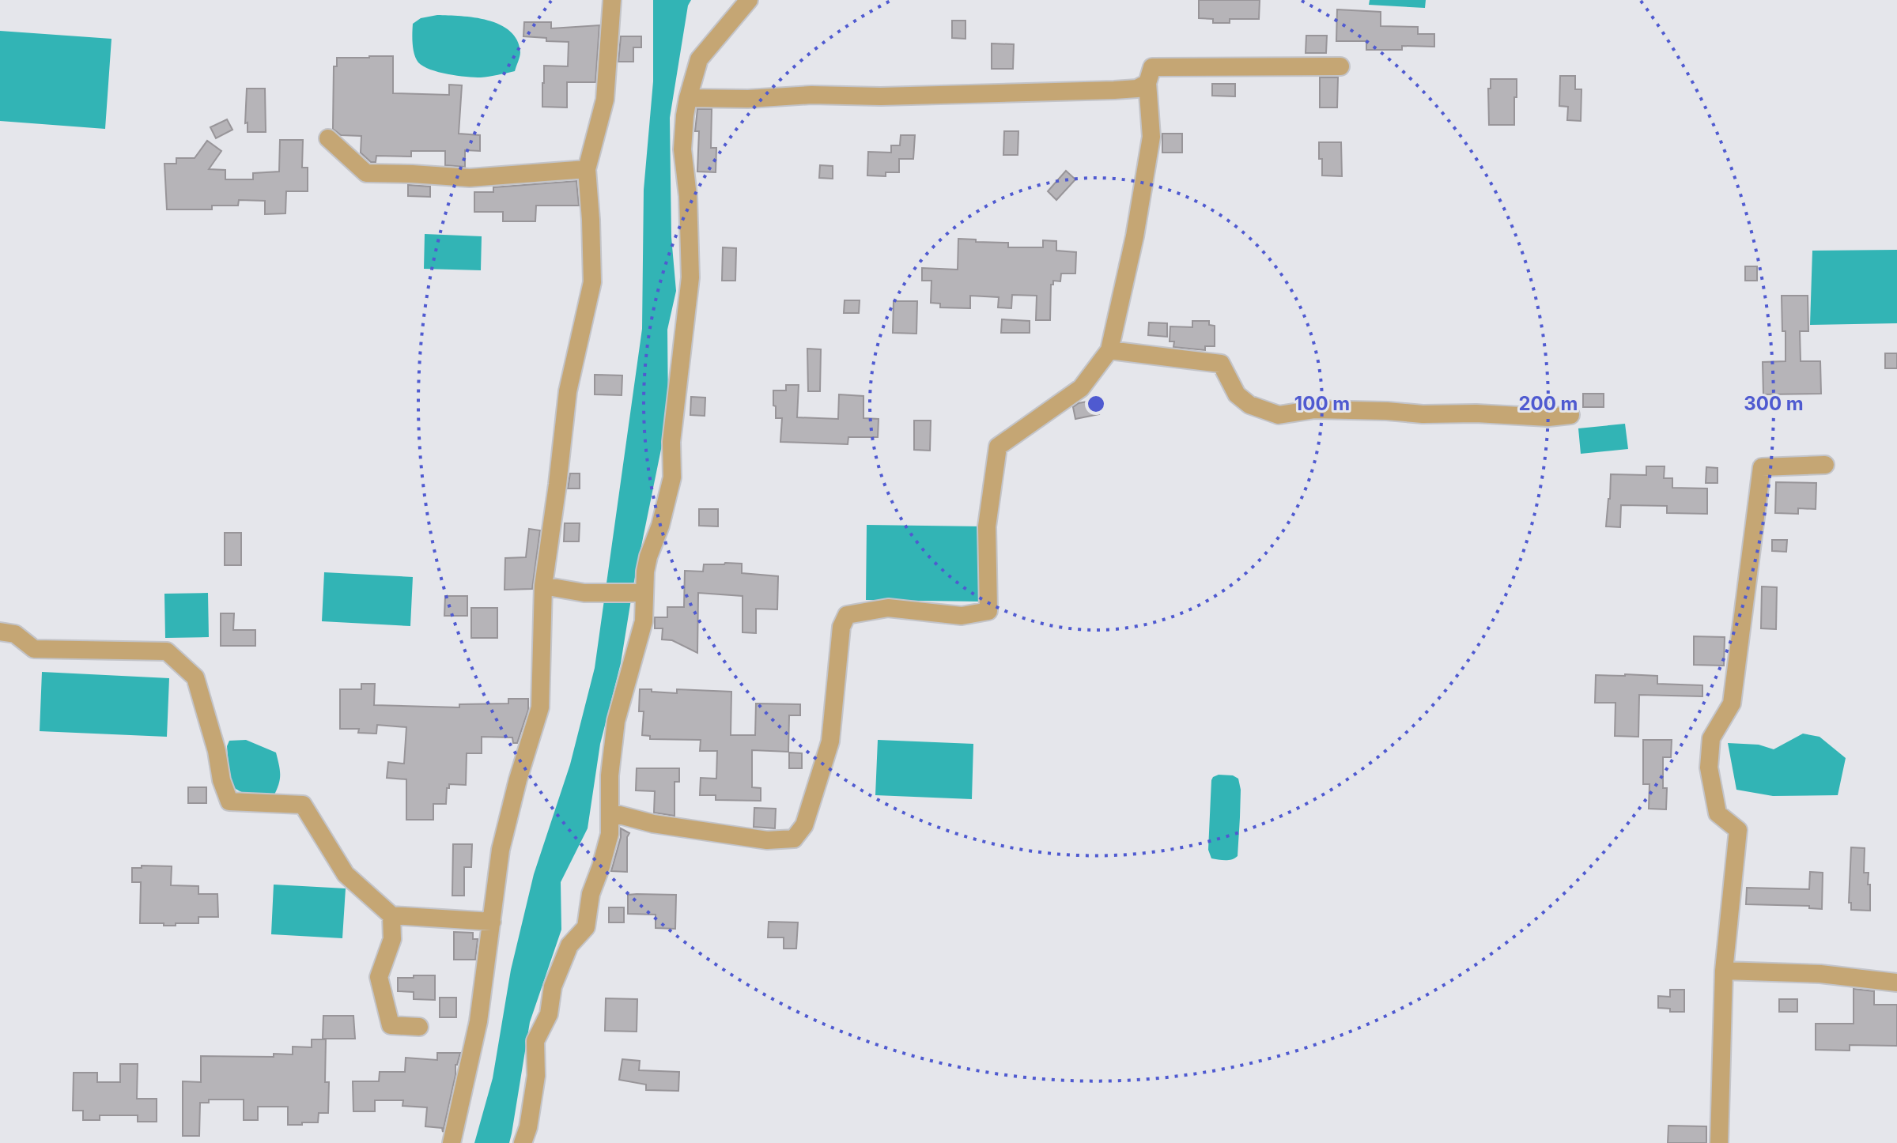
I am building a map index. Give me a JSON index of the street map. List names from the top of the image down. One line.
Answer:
{"rings":["100 m","200 m","300 m"]}
